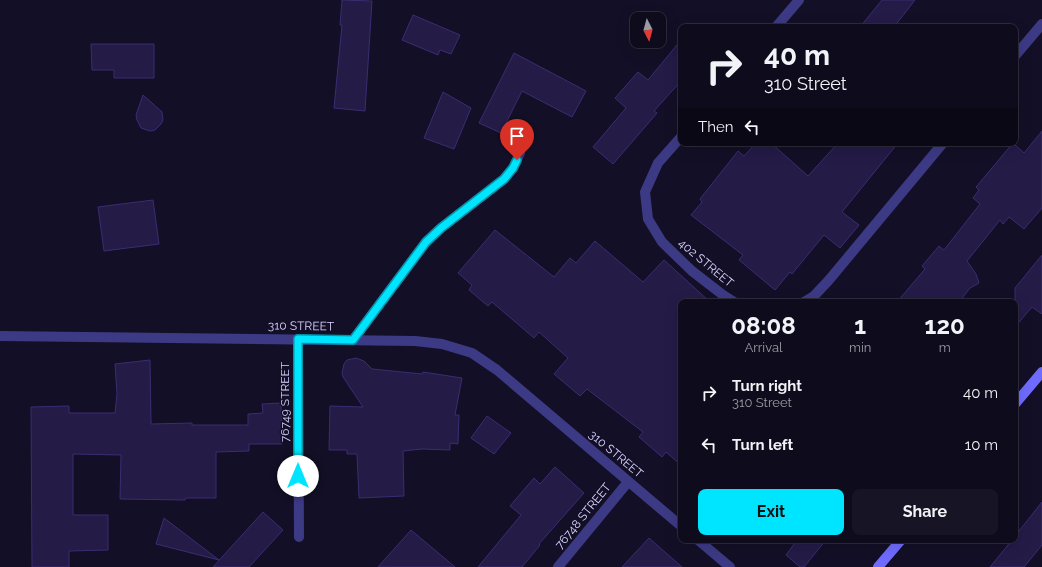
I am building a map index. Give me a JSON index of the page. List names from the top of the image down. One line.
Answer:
{"streets":{"street":["402 STREET","310 STREET","76749 STREET","76748 STREET"]},"crossings":[["310 STREET","76749 STREET"],["310 STREET","76748 STREET"]],"north":"bottom","page":{"turn":["40 m","310 Street"],"then":"Then","eta":["08:08","Arrival","1","min","120","m"],"list":[{"name":"Turn right","note":"310 Street","value":"40 m"},{"name":"Turn left","value":"10 m"}],"buttons":["Exit","Share"]}}
